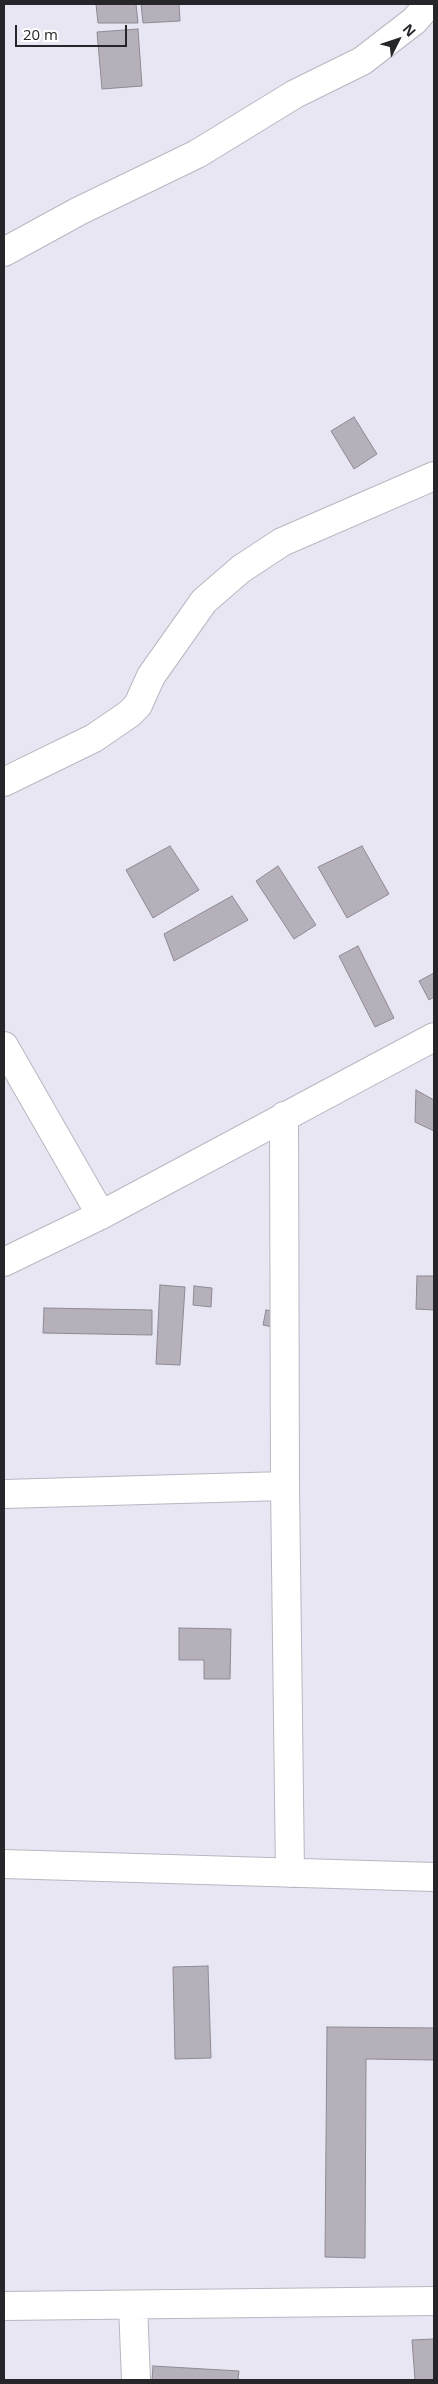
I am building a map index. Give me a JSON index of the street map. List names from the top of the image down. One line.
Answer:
{"scale_bar":"20 m","north":"top right"}
